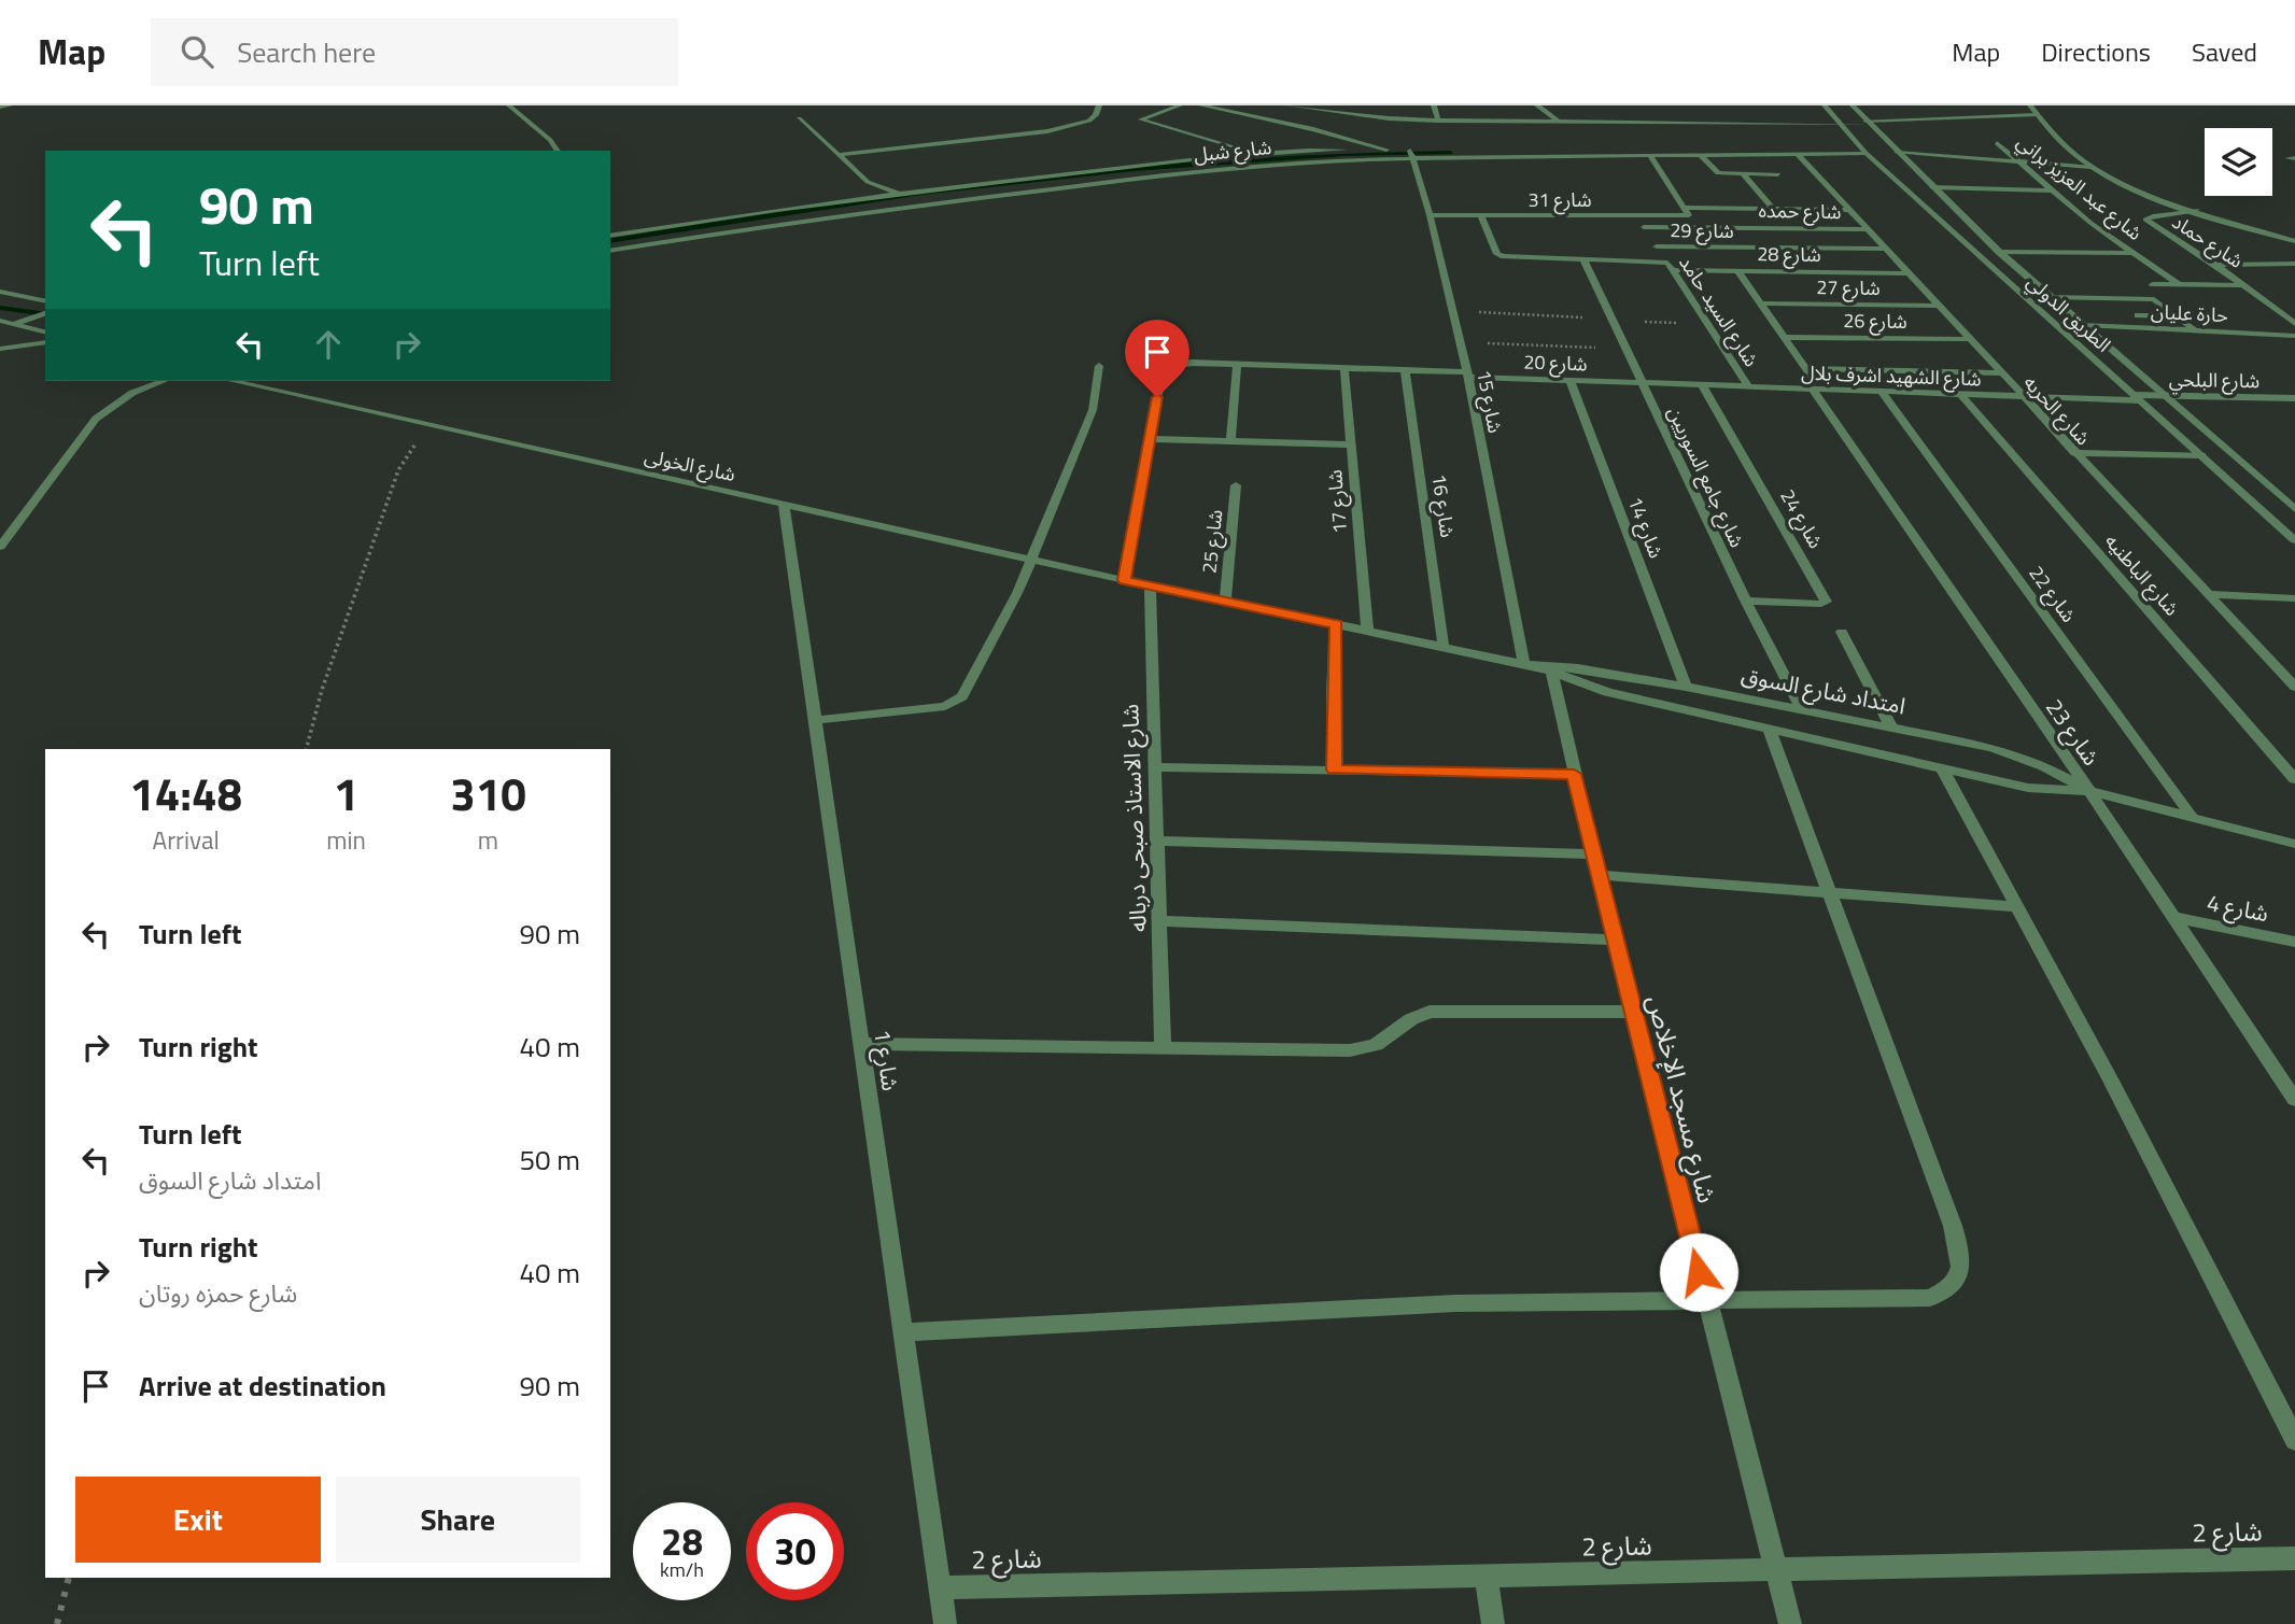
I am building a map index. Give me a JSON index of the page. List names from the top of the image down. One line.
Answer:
{"streets":{"street":["شارع شبل","شارع عبد العزيز براني","شارع 31","شارع حمده","شارع 29","شارع حماد","شارع 28","شارع 27","شارع السيد حامد","الطريق الدولي","حارة عليان","شارع 26","شارع 20","شارع الشهيد اشرف بلال","شارع البلحي","شارع 15","شارع الحريه","شارع الخولى","شارع جامع السوريين","شارع 17","شارع 16","شارع 24","شارع 14","شارع 25","شارع الباطنيه","شارع 22","امتداد شارع السوق","شارع 23","شارع الاستاذ صبحى درباله","شارع 4","شارع 1","شارع مسجد الإخلاص","شارع 2"]},"crossings":[["شارع شبل","الطريق الدولي"],["شارع شبل","شارع 15"],["شارع شبل","شارع الحريه"],["شارع 31","شارع 28"],["شارع 31","شارع السيد حامد"],["شارع 31","شارع 15"],["شارع 31","شارع الحريه"],["شارع حمده","شارع السيد حامد"],["شارع حمده","شارع الحريه"],["شارع 29","شارع السيد حامد"],["شارع 29","شارع الحريه"],["شارع 28","شارع السيد حامد"],["شارع 28","شارع الحريه"],["شارع 28","شارع جامع السوريين"],["شارع 28","شارع 23"],["شارع 27","شارع الحريه"],["شارع 27","شارع 23"],["شارع السيد حامد","شارع الشهيد اشرف بلال"],["الطريق الدولي","حارة عليان"],["الطريق الدولي","شارع الشهيد اشرف بلال"],["الطريق الدولي","شارع البلحي"],["شارع 26","شارع الحريه"],["شارع 26","شارع 23"],["شارع 20","شارع الشهيد اشرف بلال"],["شارع 20","شارع 15"],["شارع 20","شارع جامع السوريين"],["شارع 20","شارع 17"],["شارع 20","شارع 16"],["شارع 20","شارع 14"],["شارع الشهيد اشرف بلال","شارع البلحي"],["شارع الشهيد اشرف بلال","شارع الحريه"],["شارع الشهيد اشرف بلال","شارع جامع السوريين"],["شارع الشهيد اشرف بلال","شارع 24"],["شارع الشهيد اشرف بلال","شارع الباطنيه"],["شارع الشهيد اشرف بلال","شارع 22"],["شارع الشهيد اشرف بلال","شارع 23"],["شارع 15","امتداد شارع السوق"],["شارع الخولى","امتداد شارع السوق"],["شارع الخولى","شارع الاستاذ صبحى درباله"],["شارع الخولى","شارع 1"],["شارع جامع السوريين","شارع 24"],["شارع جامع السوريين","امتداد شارع السوق"],["شارع 17","امتداد شارع السوق"],["شارع 16","امتداد شارع السوق"],["شارع 14","امتداد شارع السوق"],["شارع 25","امتداد شارع السوق"],["شارع 22","امتداد شارع السوق"],["امتداد شارع السوق","شارع 23"],["امتداد شارع السوق","شارع الاستاذ صبحى درباله"],["امتداد شارع السوق","شارع مسجد الإخلاص"],["شارع 23","شارع 4"],["شارع 1","شارع 2"],["شارع مسجد الإخلاص","شارع 2"]],"page":{"header":"Map","search":"Search here","nav":["Map","Directions","Saved"],"turn":["90 m","Turn left"],"eta":["14:48","Arrival","1","min","310","m"],"list":[{"name":"Turn left","value":"90 m"},{"name":"Turn right","value":"40 m"},{"name":"Turn left","note":"امتداد شارع السوق","value":"50 m"},{"name":"Turn right","note":"شارع حمزه روتان","value":"40 m"},{"name":"Arrive at destination","value":"90 m"}],"buttons":["Exit","Share"],"speed":"28 km/h","limit":"30"}}
